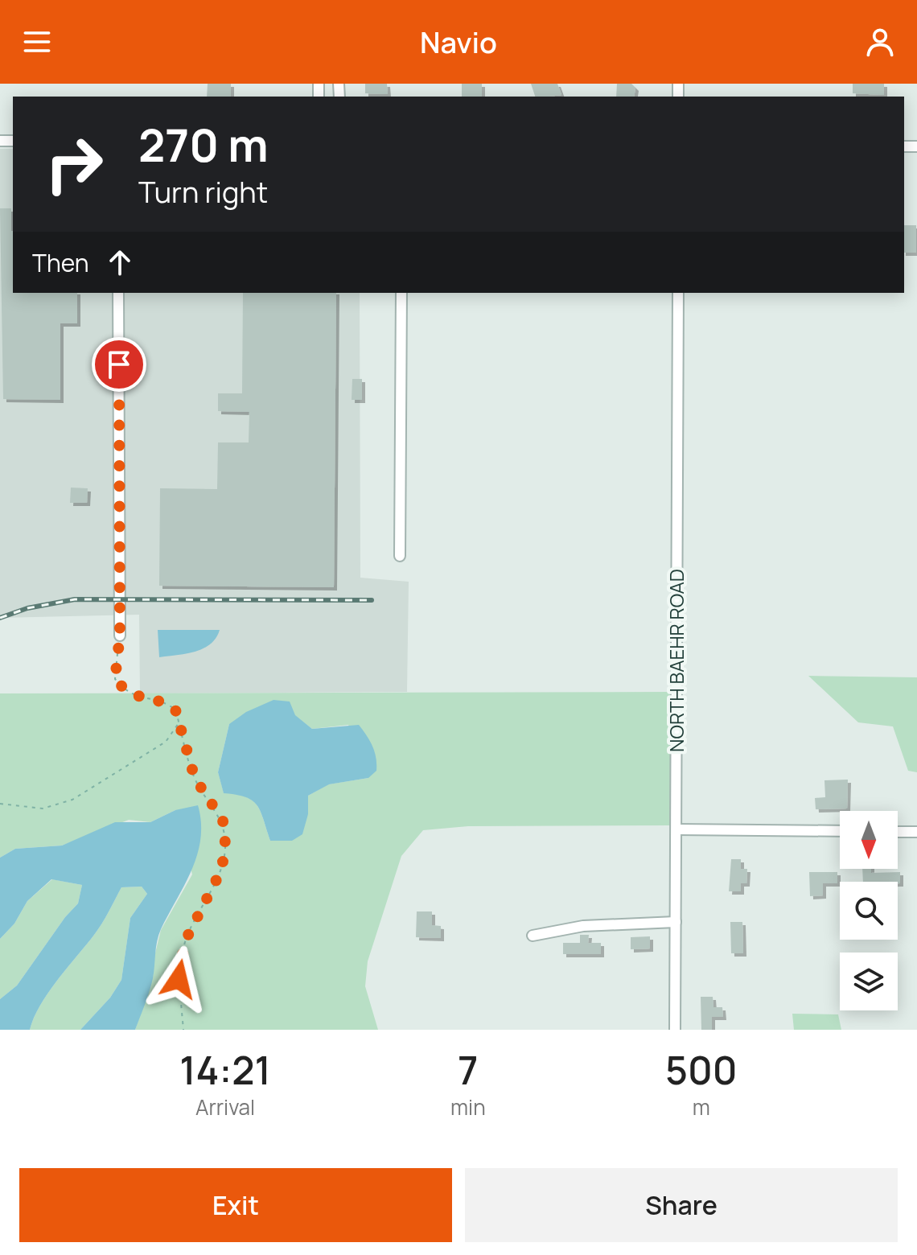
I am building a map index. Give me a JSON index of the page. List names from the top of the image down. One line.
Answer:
{"streets":{"street":["NORTH BAEHR ROAD"]},"north":"bottom","page":{"header":"Navio","turn":["270 m","Turn right"],"then":"Then","eta":["14:21","Arrival","7","min","500","m"],"buttons":["Exit","Share"]}}
